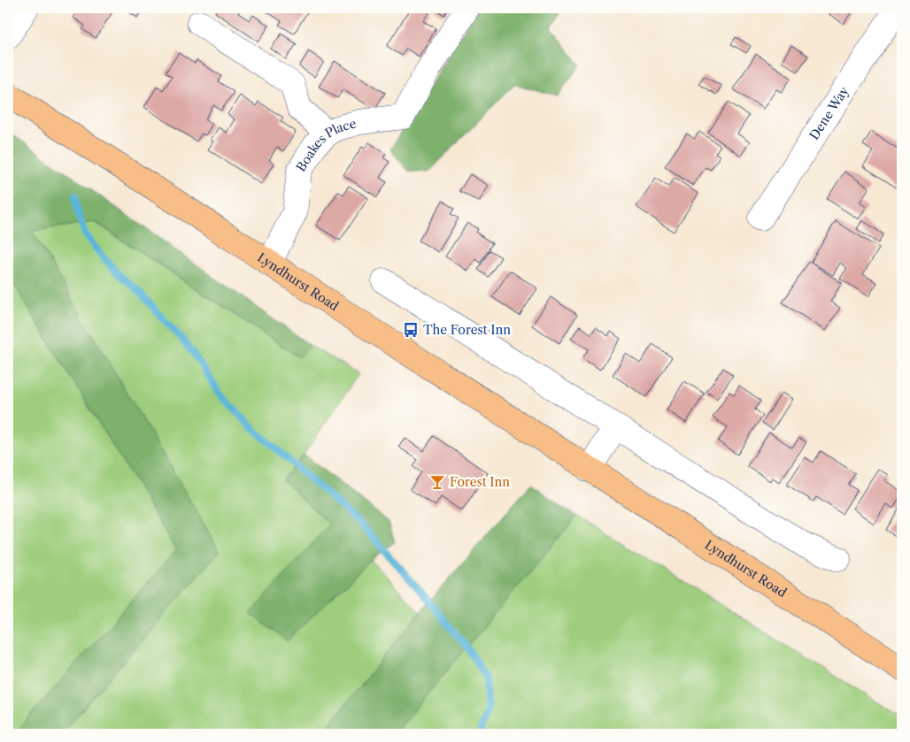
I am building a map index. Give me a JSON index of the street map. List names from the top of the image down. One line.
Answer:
{"streets":{"main road":["Lyndhurst Road"],"street":["Dene Way","Boakes Place"]},"crossings":[["Boakes Place","Lyndhurst Road"]],"places":{"bus stop":["The Forest Inn"],"bar":["Forest Inn"]}}
